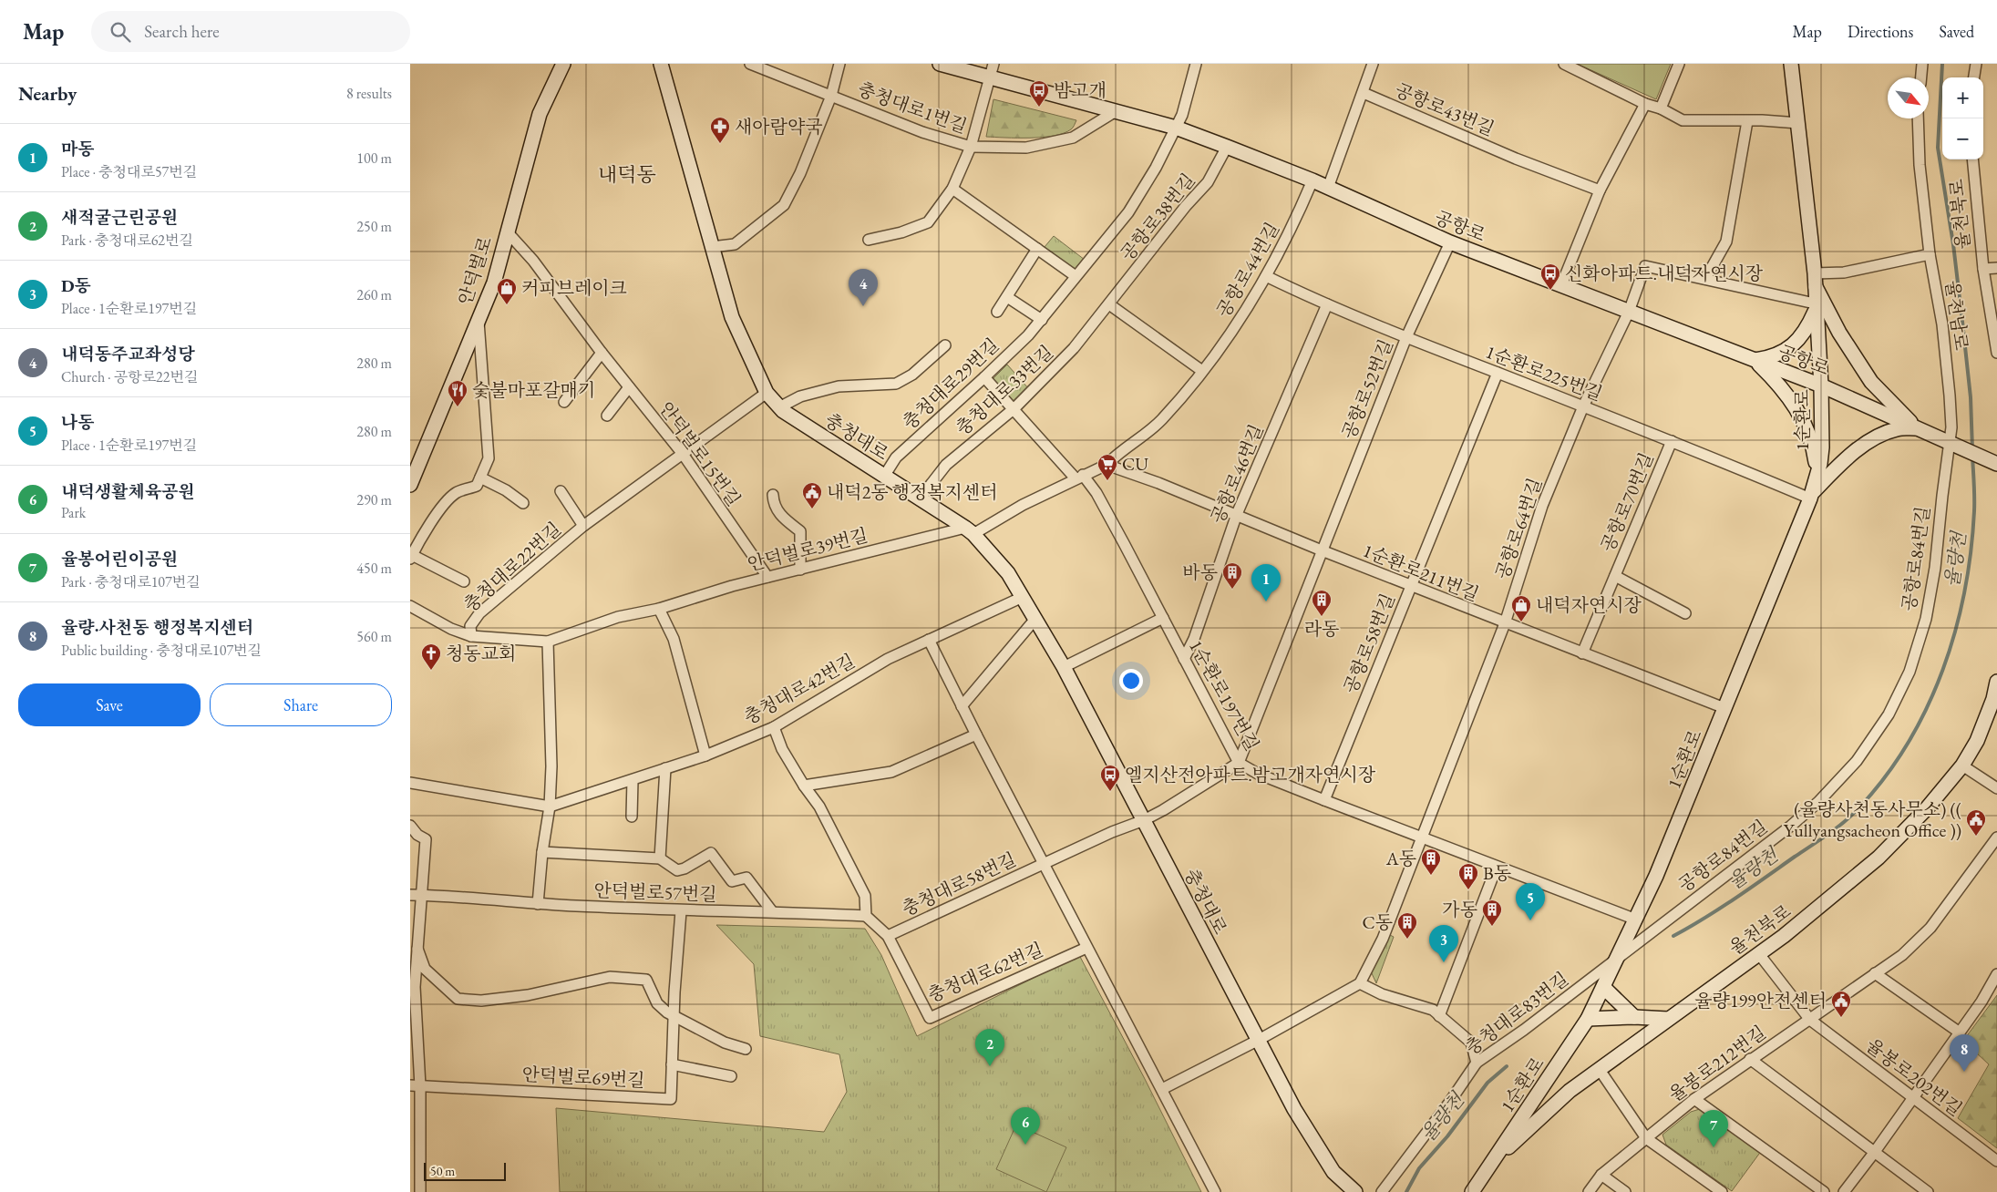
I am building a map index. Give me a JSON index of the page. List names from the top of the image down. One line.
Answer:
{"streets":{"street":["충청대로1번길","공항로43번길","율천북로","공항로38번길","공항로","공항로44번길","안덕벌로","율천남로","1순환로225번길","충청대로29번길","공항로52번길","충청대로33번길","1순환로","충청대로","안덕벌로15번길","공항로46번길","공항로70번길","공항로64번길","안덕벌로39번길","공항로84번길","충청대로22번길","1순환로211번길","공항로58번길","충청대로42번길","1순환로197번길","충청대로58번길","안덕벌로57번길","충청대로62번길","충청대로83번길","율봉로212번길","안덕벌로69번길","율봉로202번길"]},"crossings":[["충청대로1번길","공항로"],["율천북로","1순환로"],["율천북로","율봉로202번길"],["공항로38번길","공항로"],["공항로38번길","충청대로33번길"],["공항로","공항로44번길"],["공항로","율천남로"],["공항로","충청대로29번길"],["공항로","공항로52번길"],["공항로","1순환로"],["공항로","공항로64번길"],["공항로","공항로84번길"],["공항로44번길","1순환로225번길"],["공항로44번길","안덕벌로39번길"],["공항로44번길","1순환로211번길"],["안덕벌로","안덕벌로15번길"],["율천남로","공항로84번길"],["1순환로225번길","공항로52번길"],["1순환로225번길","1순환로"],["1순환로225번길","공항로46번길"],["1순환로225번길","공항로70번길"],["1순환로225번길","공항로64번길"],["1순환로225번길","공항로58번길"],["충청대로29번길","충청대로"],["충청대로29번길","1순환로197번길"],["공항로52번길","1순환로211번길"],["공항로52번길","1순환로197번길"],["공항로52번길","충청대로58번길"],["충청대로33번길","충청대로"],["충청대로33번길","1순환로197번길"],["1순환로","공항로84번길"],["1순환로","1순환로211번길"],["1순환로","1순환로197번길"],["1순환로","충청대로83번길"],["충청대로","안덕벌로39번길"],["충청대로","충청대로22번길"],["충청대로","충청대로42번길"],["충청대로","충청대로58번길"],["안덕벌로15번길","안덕벌로39번길"],["안덕벌로15번길","충청대로22번길"],["공항로46번길","1순환로211번길"],["공항로46번길","1순환로197번길"],["공항로70번길","1순환로211번길"],["공항로64번길","1순환로211번길"],["공항로64번길","1순환로197번길"],["안덕벌로39번길","충청대로22번길"],["안덕벌로39번길","1순환로211번길"],["안덕벌로39번길","1순환로197번길"],["공항로84번길","충청대로83번길"],["1순환로211번길","공항로58번길"],["공항로58번길","1순환로197번길"],["1순환로197번길","충청대로58번길"],["충청대로58번길","충청대로62번길"],["안덕벌로57번길","충청대로62번길"],["안덕벌로57번길","안덕벌로69번길"],["율봉로212번길","율봉로202번길"]],"districts":["내덕동"],"water":["율량천"],"places":{"bus stop":["밤고개","신화아파트.내덕자연시장","엘지산전아파트.밤고개자연시장"],"pharmacy":["새아람약국"],"shop":["커피브레이크","내덕자연시장"],"restaurant":["숯불마포갈매기"],"supermarket":["CU"],"public building":["내덕2동 행정복지센터","(율량사천동사무소) (( Yullyangsacheon Office ))","율량199안전센터"],"building":["바동","라동","A동","B동","가동","C동"],"church":["청동교회"]},"scale_bar":"50 m","north":"bottom right","page":{"header":"Map","search":"Search here","nav":["Map","Directions","Saved"],"heading":["Nearby","8 results"],"map_buttons":["+","−"],"list":[{"mark":"1","name":"마동","note":"Place · 충청대로57번길","value":"100 m"},{"mark":"2","name":"새적굴근린공원","note":"Park · 충청대로62번길","value":"250 m"},{"mark":"3","name":"D동","note":"Place · 1순환로197번길","value":"260 m"},{"mark":"4","name":"내덕동주교좌성당","note":"Church · 공항로22번길","value":"280 m"},{"mark":"5","name":"나동","note":"Place · 1순환로197번길","value":"280 m"},{"mark":"6","name":"내덕생활체육공원","note":"Park","value":"290 m"},{"mark":"7","name":"율봉어린이공원","note":"Park · 충청대로107번길","value":"450 m"},{"mark":"8","name":"율량·사천동 행정복지센터","note":"Public building · 충청대로107번길","value":"560 m"}],"pins":["4","1","5","3","2","8","6","7"],"buttons":["Save","Share"],"scale":"50 m"}}
